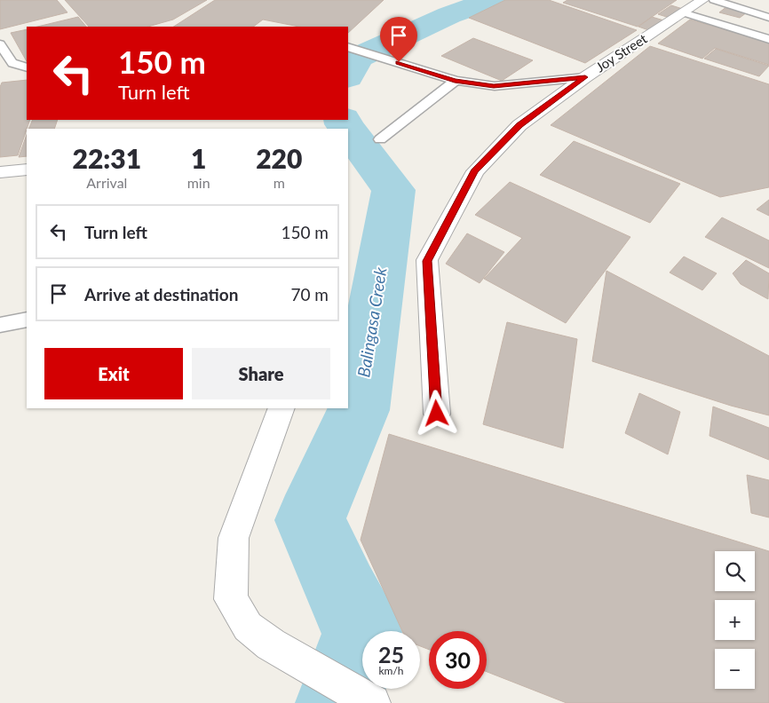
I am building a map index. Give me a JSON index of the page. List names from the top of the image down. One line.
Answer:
{"streets":{"street":["Joy Street"]},"water":["Balingasa Creek"],"page":{"turn":["150 m","Turn left"],"eta":["22:31","Arrival","1","min","220","m"],"list":[{"name":"Turn left","value":"150 m"},{"name":"Arrive at destination","value":"70 m"}],"buttons":["Exit","Share"],"map_buttons":["+","−"],"speed":"25 km/h","limit":"30"}}
